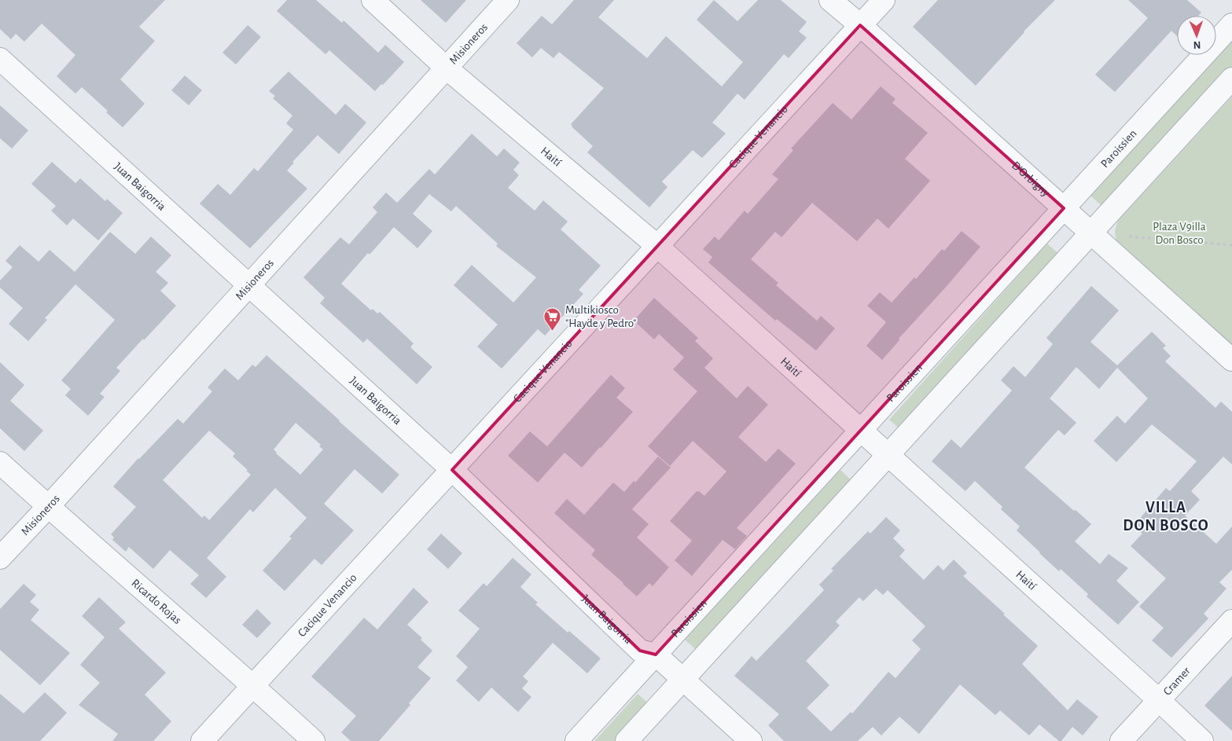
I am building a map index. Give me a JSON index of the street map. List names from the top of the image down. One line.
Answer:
{"streets":{"street":["Misioneros","Cacique Venancio","Paroissien","Haití","D'Orbigny","Juan Baigorria","Ricardo Rojas","Cramer"]},"crossings":[["Misioneros","Haití"],["Misioneros","Juan Baigorria"],["Misioneros","Ricardo Rojas"],["Cacique Venancio","Haití"],["Cacique Venancio","D'Orbigny"],["Cacique Venancio","Juan Baigorria"],["Cacique Venancio","Ricardo Rojas"],["Paroissien","Haití"],["Paroissien","D'Orbigny"],["Paroissien","Juan Baigorria"],["Haití","Cramer"]],"districts":["VILLA DON BOSCO"],"parks":["Plaza V9illa Don Bosco"],"places":{"supermarket":["Multikiosco \"Hayde y Pedro\""]},"north":"bottom"}
